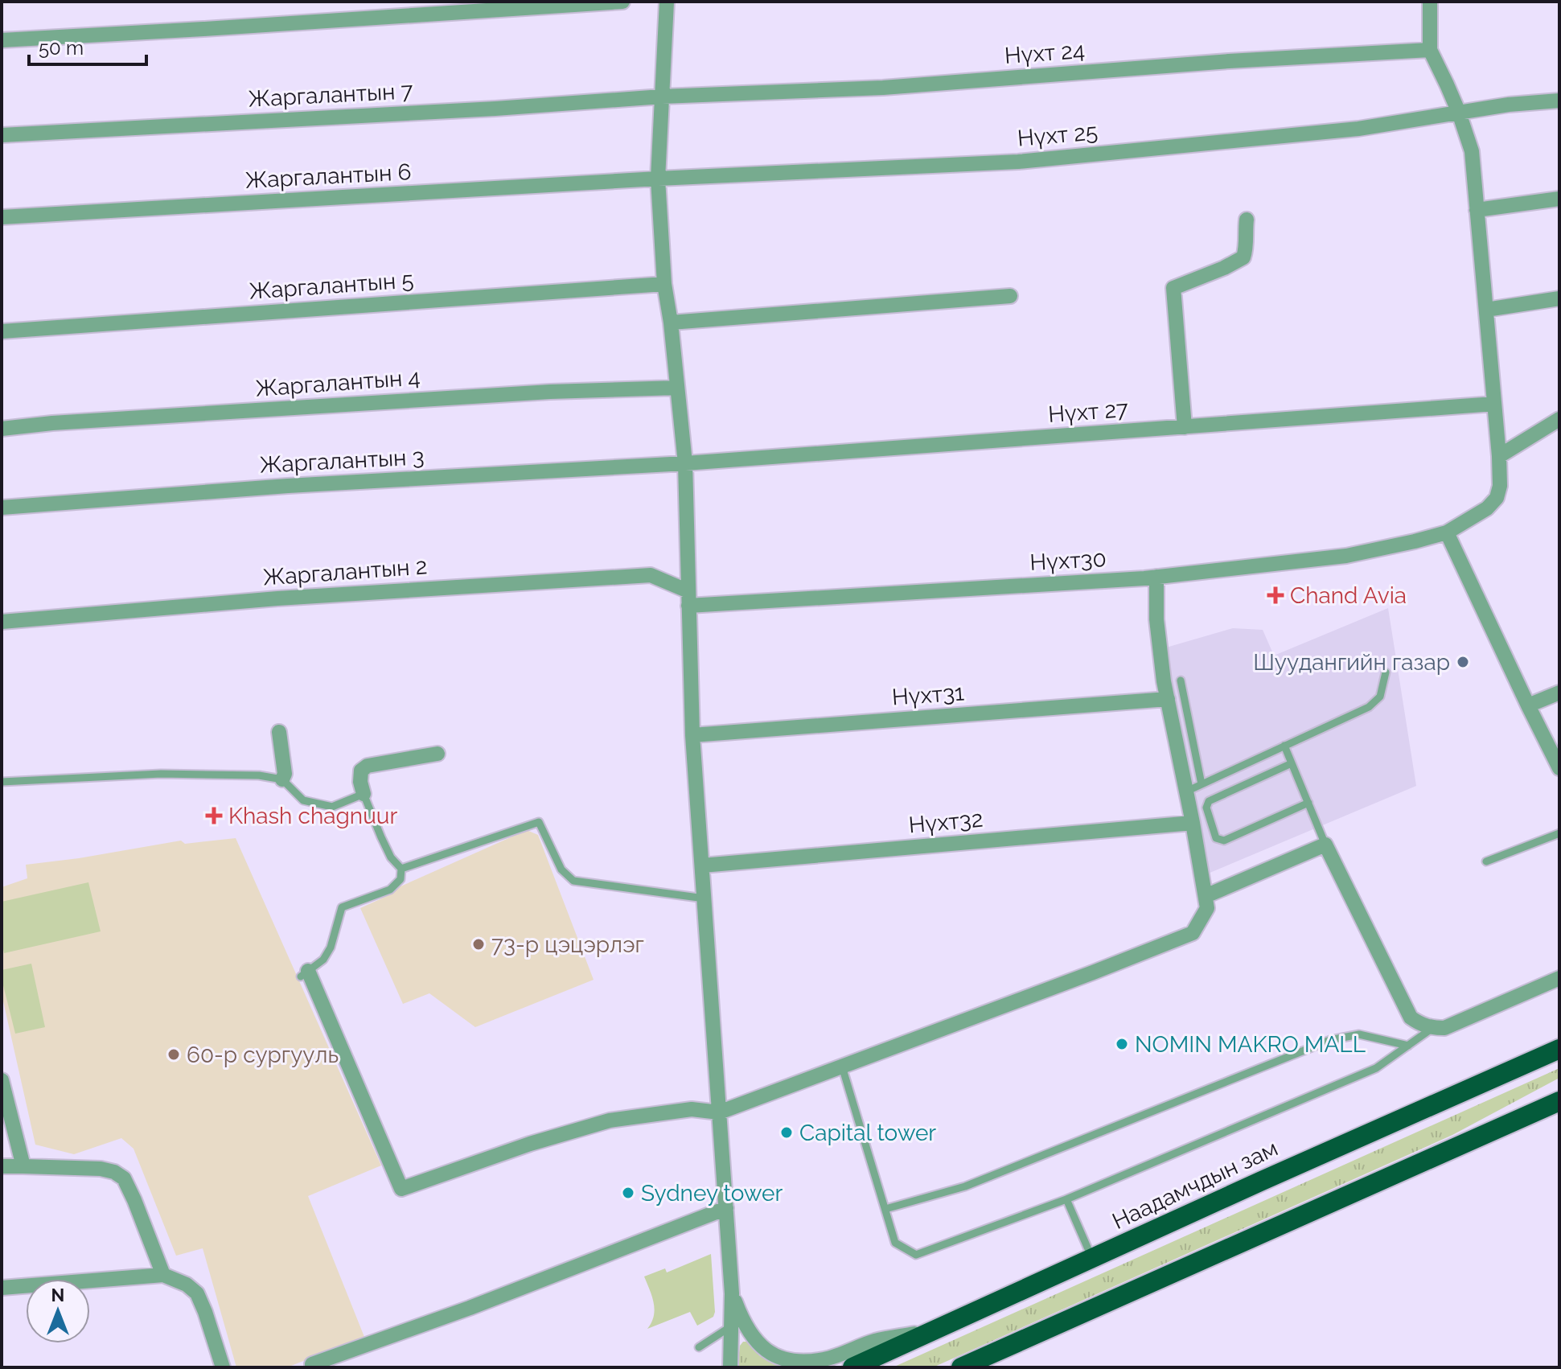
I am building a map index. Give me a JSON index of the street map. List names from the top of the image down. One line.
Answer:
{"streets":{"highway":["Наадамчдын зам"],"street":["Нүхт 24","Жаргалантын 7","Нүхт 25","Жаргалантын 6","Жаргалантын 5","Жаргалантын 4","Нүхт 27","Жаргалантын 3","Нүхт30","Жаргалантын 2","Нүхт31","Нүхт32"]},"crossings":[["Нүхт 24","Жаргалантын 7"],["Нүхт 25","Жаргалантын 6"],["Нүхт 27","Жаргалантын 3"],["Нүхт30","Жаргалантын 2"]],"places":{"health":["Chand Avia","Khash chagnuur"],"other":["Шуудангийн газар","73-р цэцэрлэг","NOMIN MAKRO MALL","60-р сургууль","Capital tower","Sydney tower"]},"scale_bar":"50 m","north":"top"}
